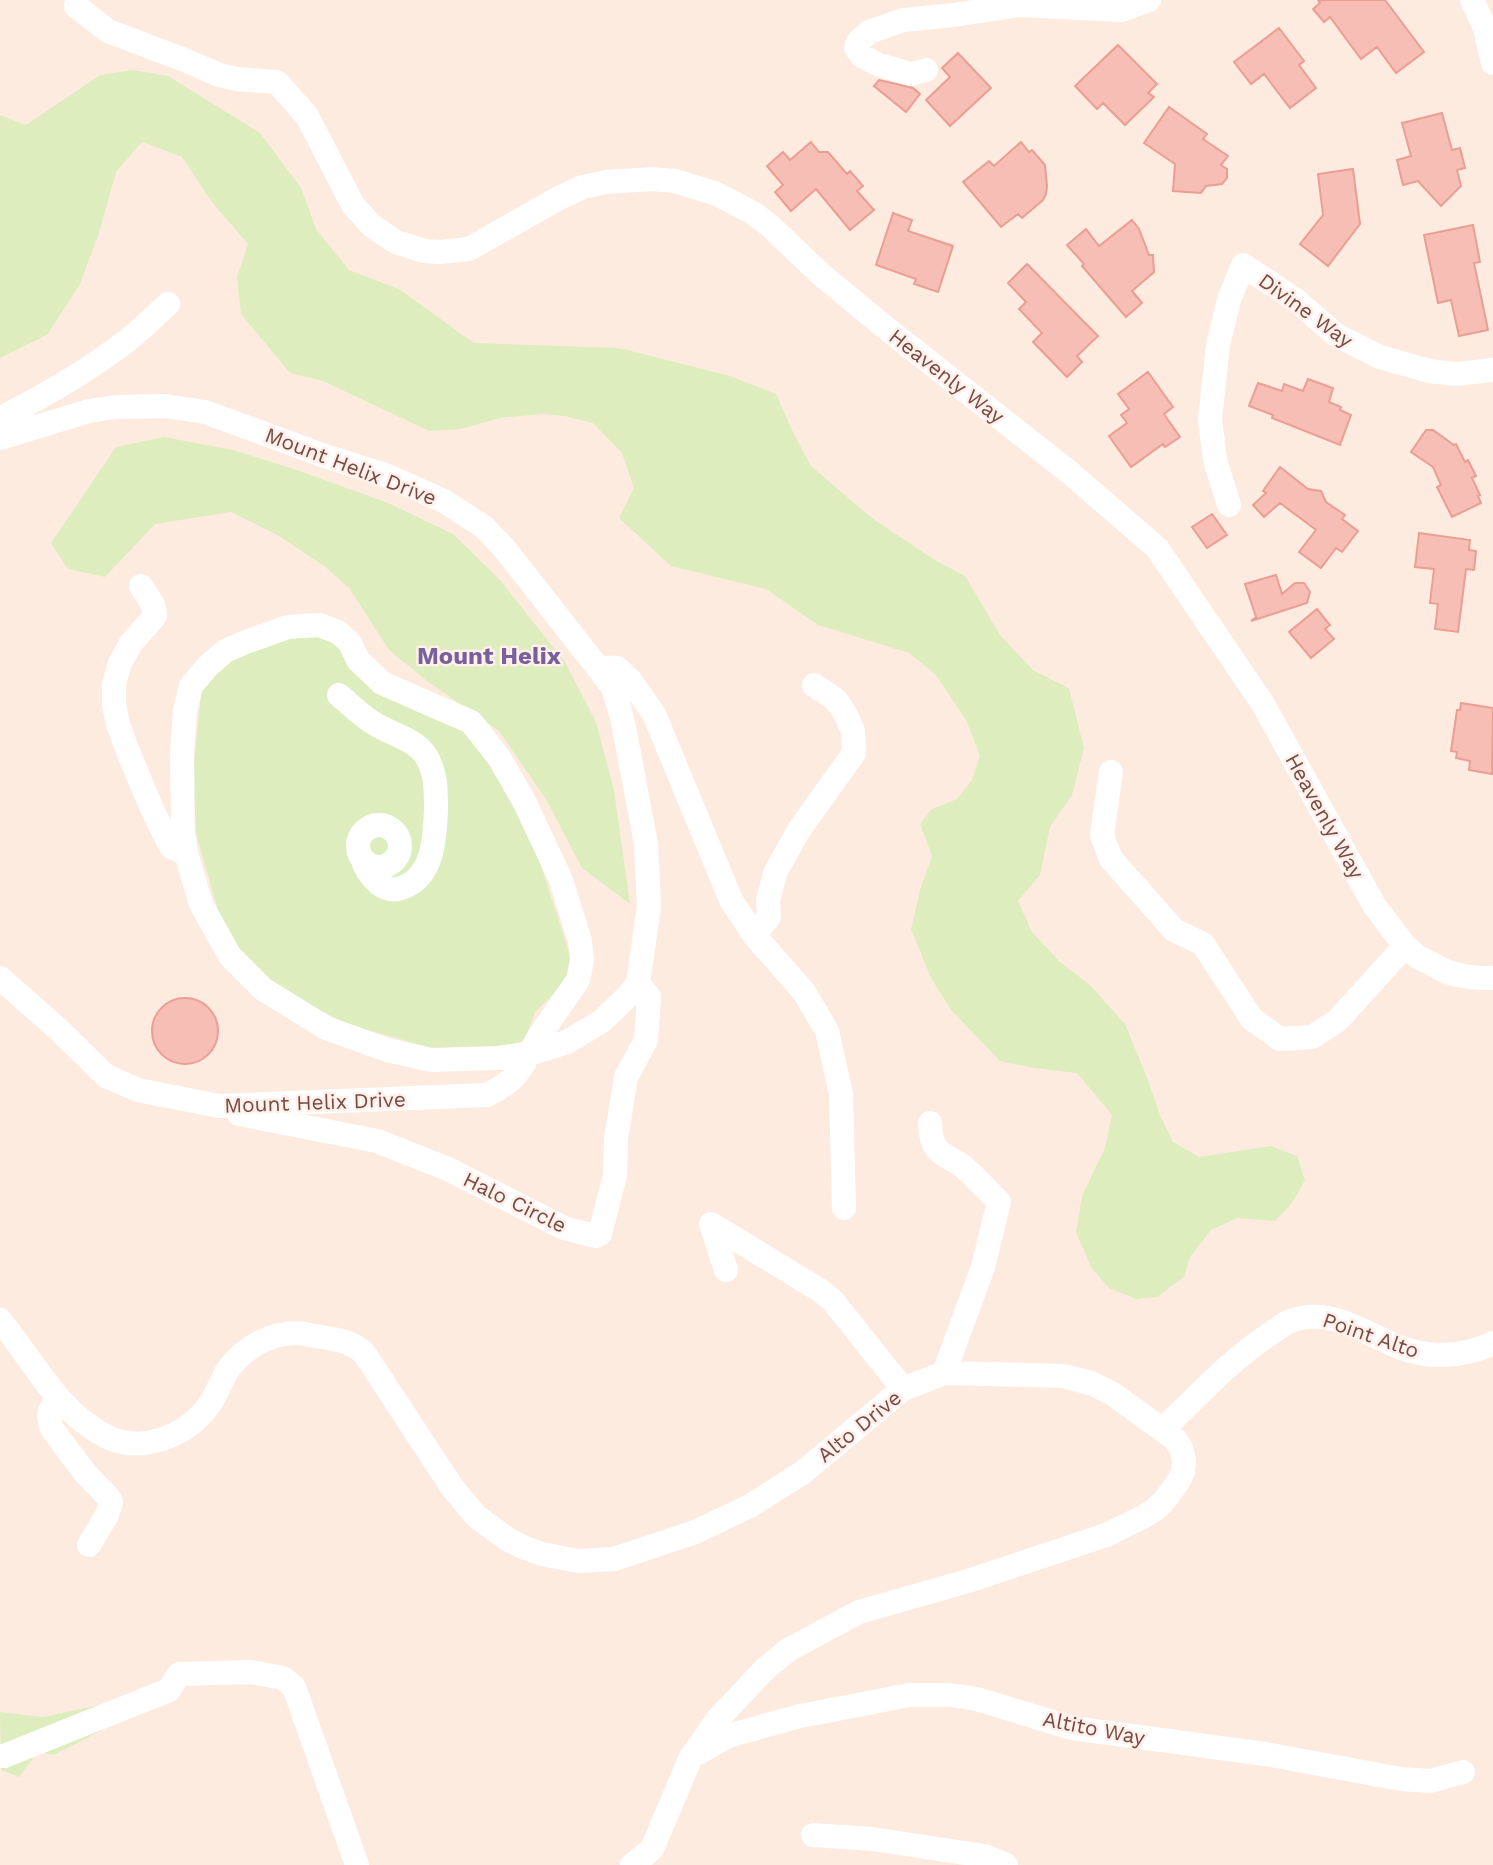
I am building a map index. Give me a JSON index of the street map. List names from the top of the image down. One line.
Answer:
{"streets":{"street":["Divine Way","Heavenly Way","Mount Helix Drive","Halo Circle","Point Alto","Alto Drive","Altito Way"]},"crossings":[["Mount Helix Drive","Halo Circle"],["Point Alto","Alto Drive"],["Alto Drive","Altito Way"]],"districts":["Mount Helix"]}
